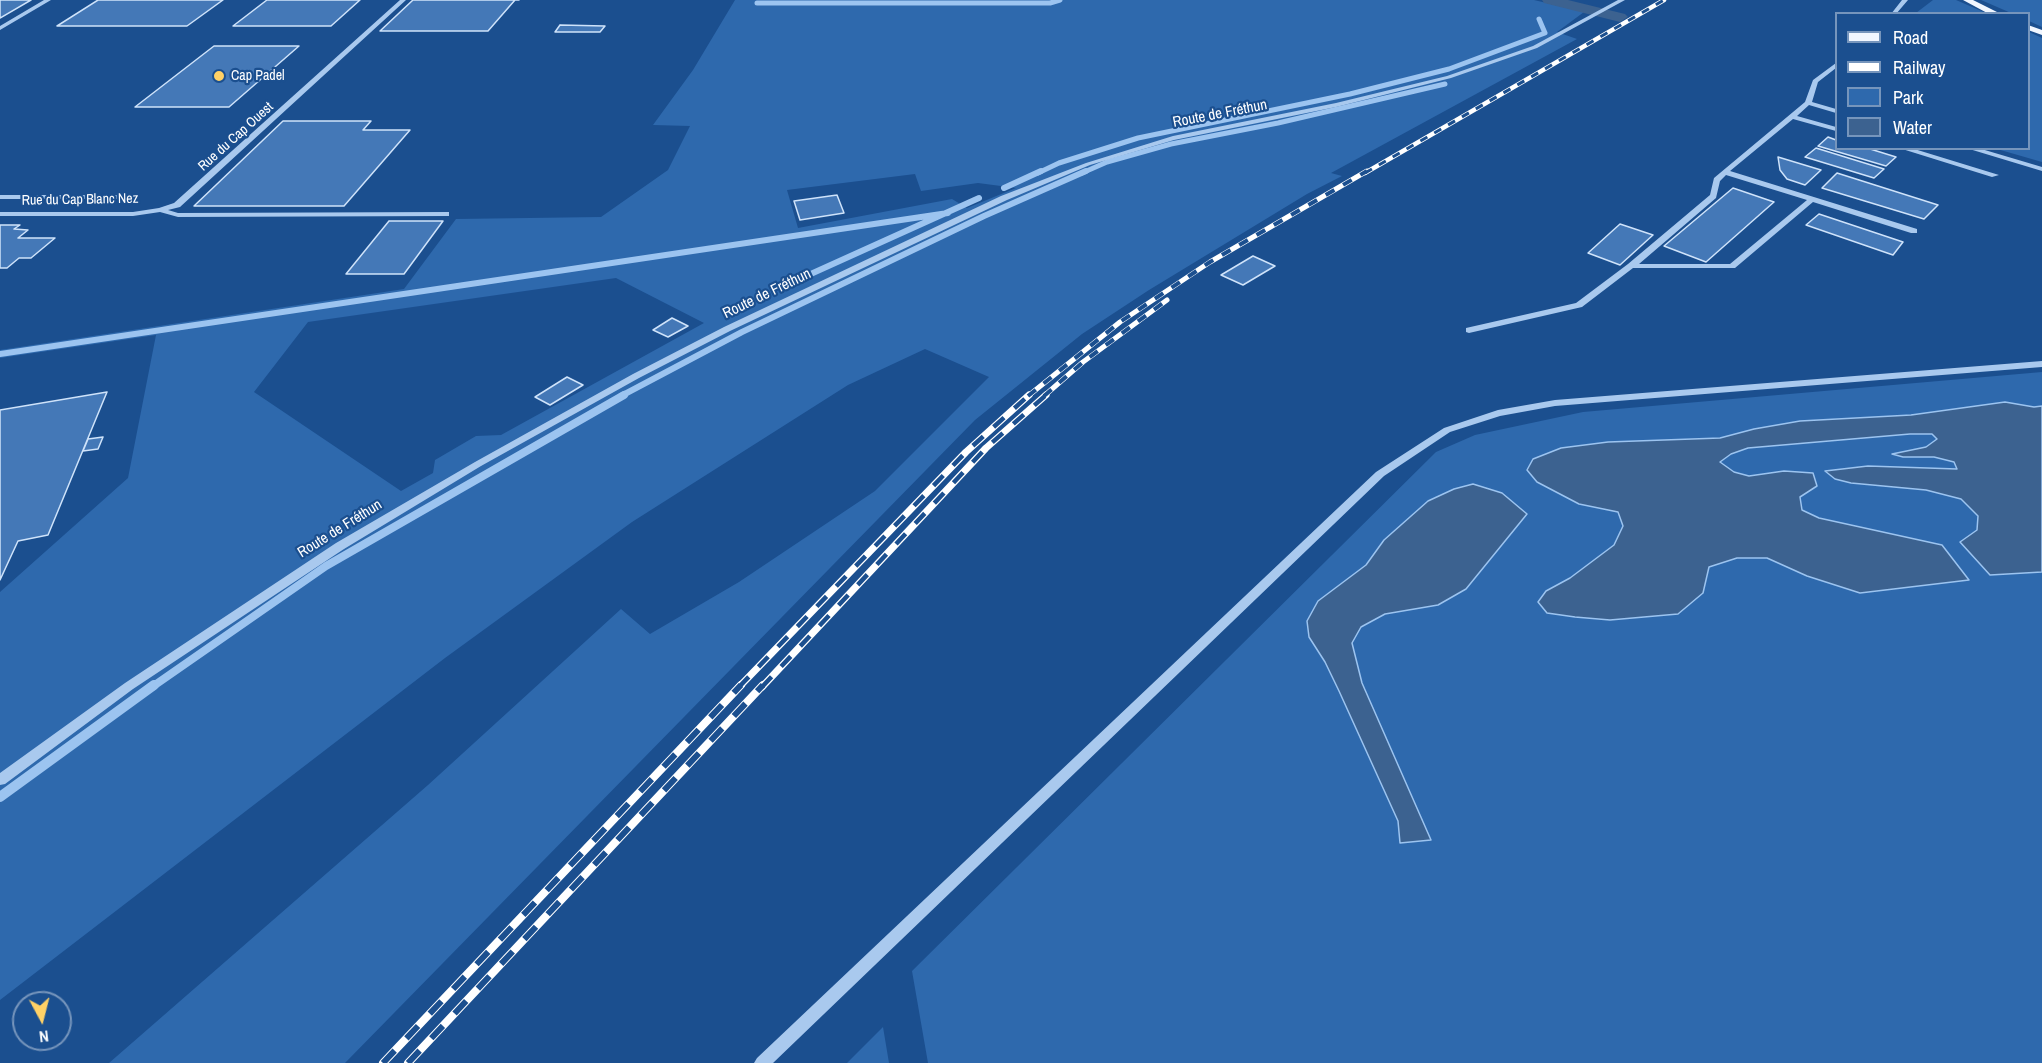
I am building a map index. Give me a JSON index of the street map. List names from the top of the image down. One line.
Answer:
{"streets":{"street":["Route de Fréthun","Rue du Cap Ouest","Rue du Cap Blanc Nez"]},"crossings":[["Rue du Cap Ouest","Rue du Cap Blanc Nez"]],"places":["Cap Padel"],"legend":["Road","Railway","Park","Water"],"north":"bottom"}
